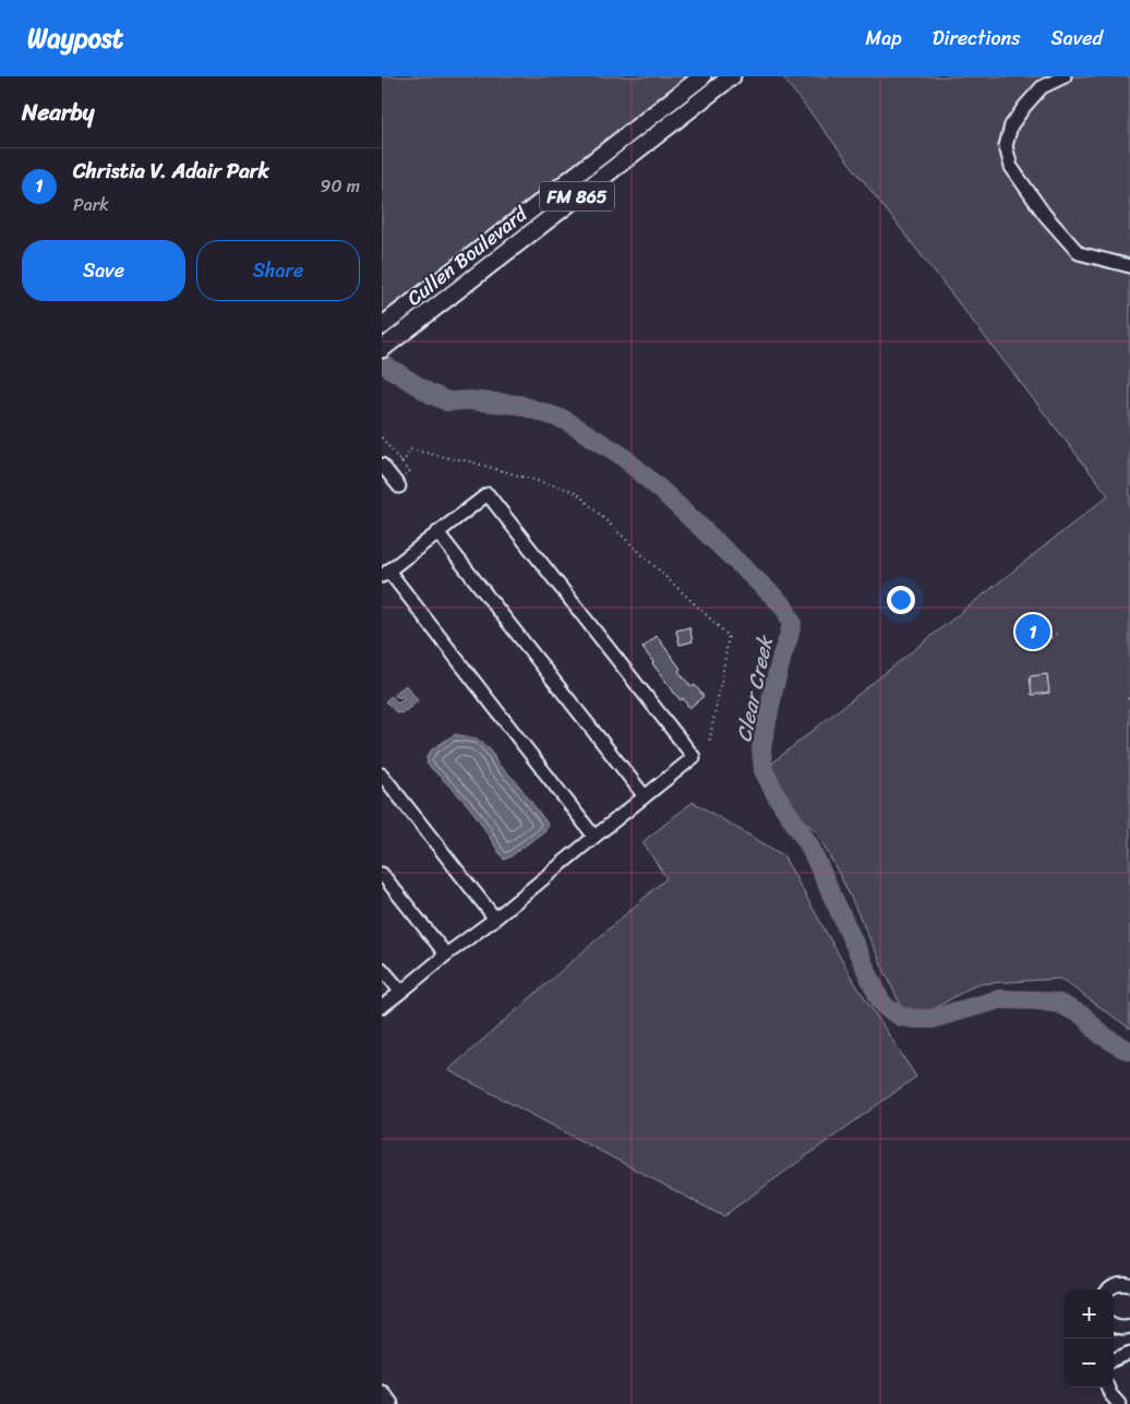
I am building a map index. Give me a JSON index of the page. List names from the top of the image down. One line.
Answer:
{"streets":{"main road":["FM 865","Cullen Boulevard"]},"water":["Clear Creek"],"page":{"header":"Waypost","nav":["Map","Directions","Saved"],"heading":"Nearby","list":[{"mark":"1","name":"Christia V. Adair Park","note":"Park","value":"90 m"}],"buttons":["Save","Share"],"pins":"1","map_buttons":["+","−"]}}
